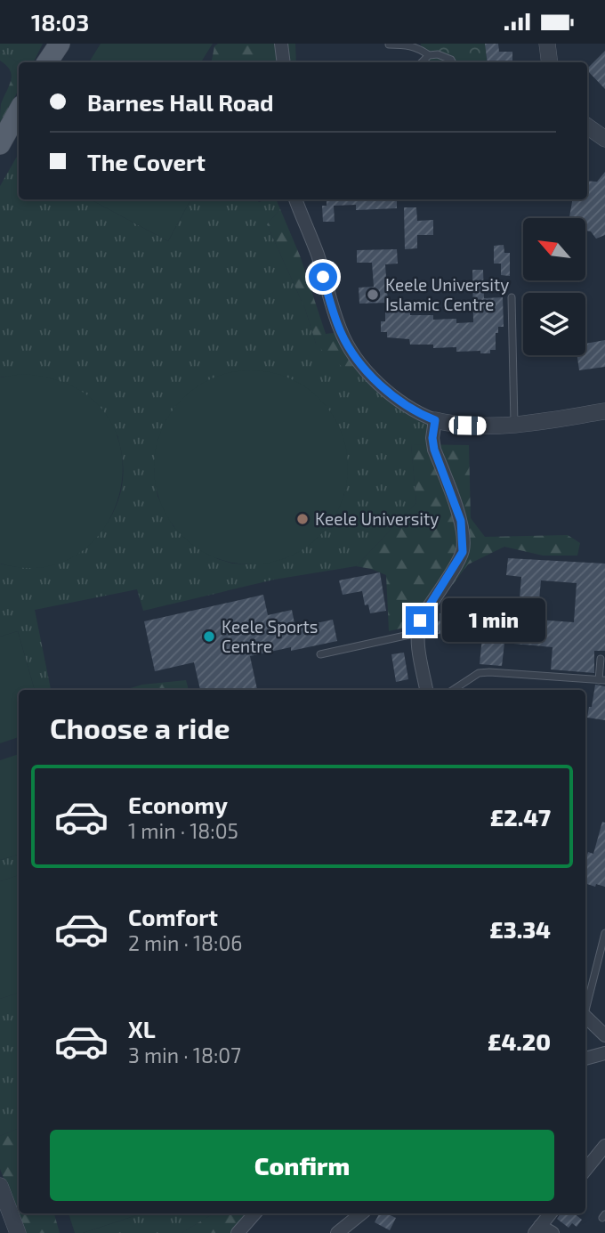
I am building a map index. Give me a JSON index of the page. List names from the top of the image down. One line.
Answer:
{"places":["Keele University Islamic Centre","Keele University","Keele Sports Centre"],"north":"top left","page":{"status":"18:03","banner":["Barnes Hall Road","The Covert"],"bubble":"1 min","heading":"Choose a ride","list":[{"name":"Economy","note":"1 min · 18:05","value":"£2.47"},{"name":"Comfort","note":"2 min · 18:06","value":"£3.34"},{"name":"XL","note":"3 min · 18:07","value":"£4.20"}],"buttons":"Confirm"}}
